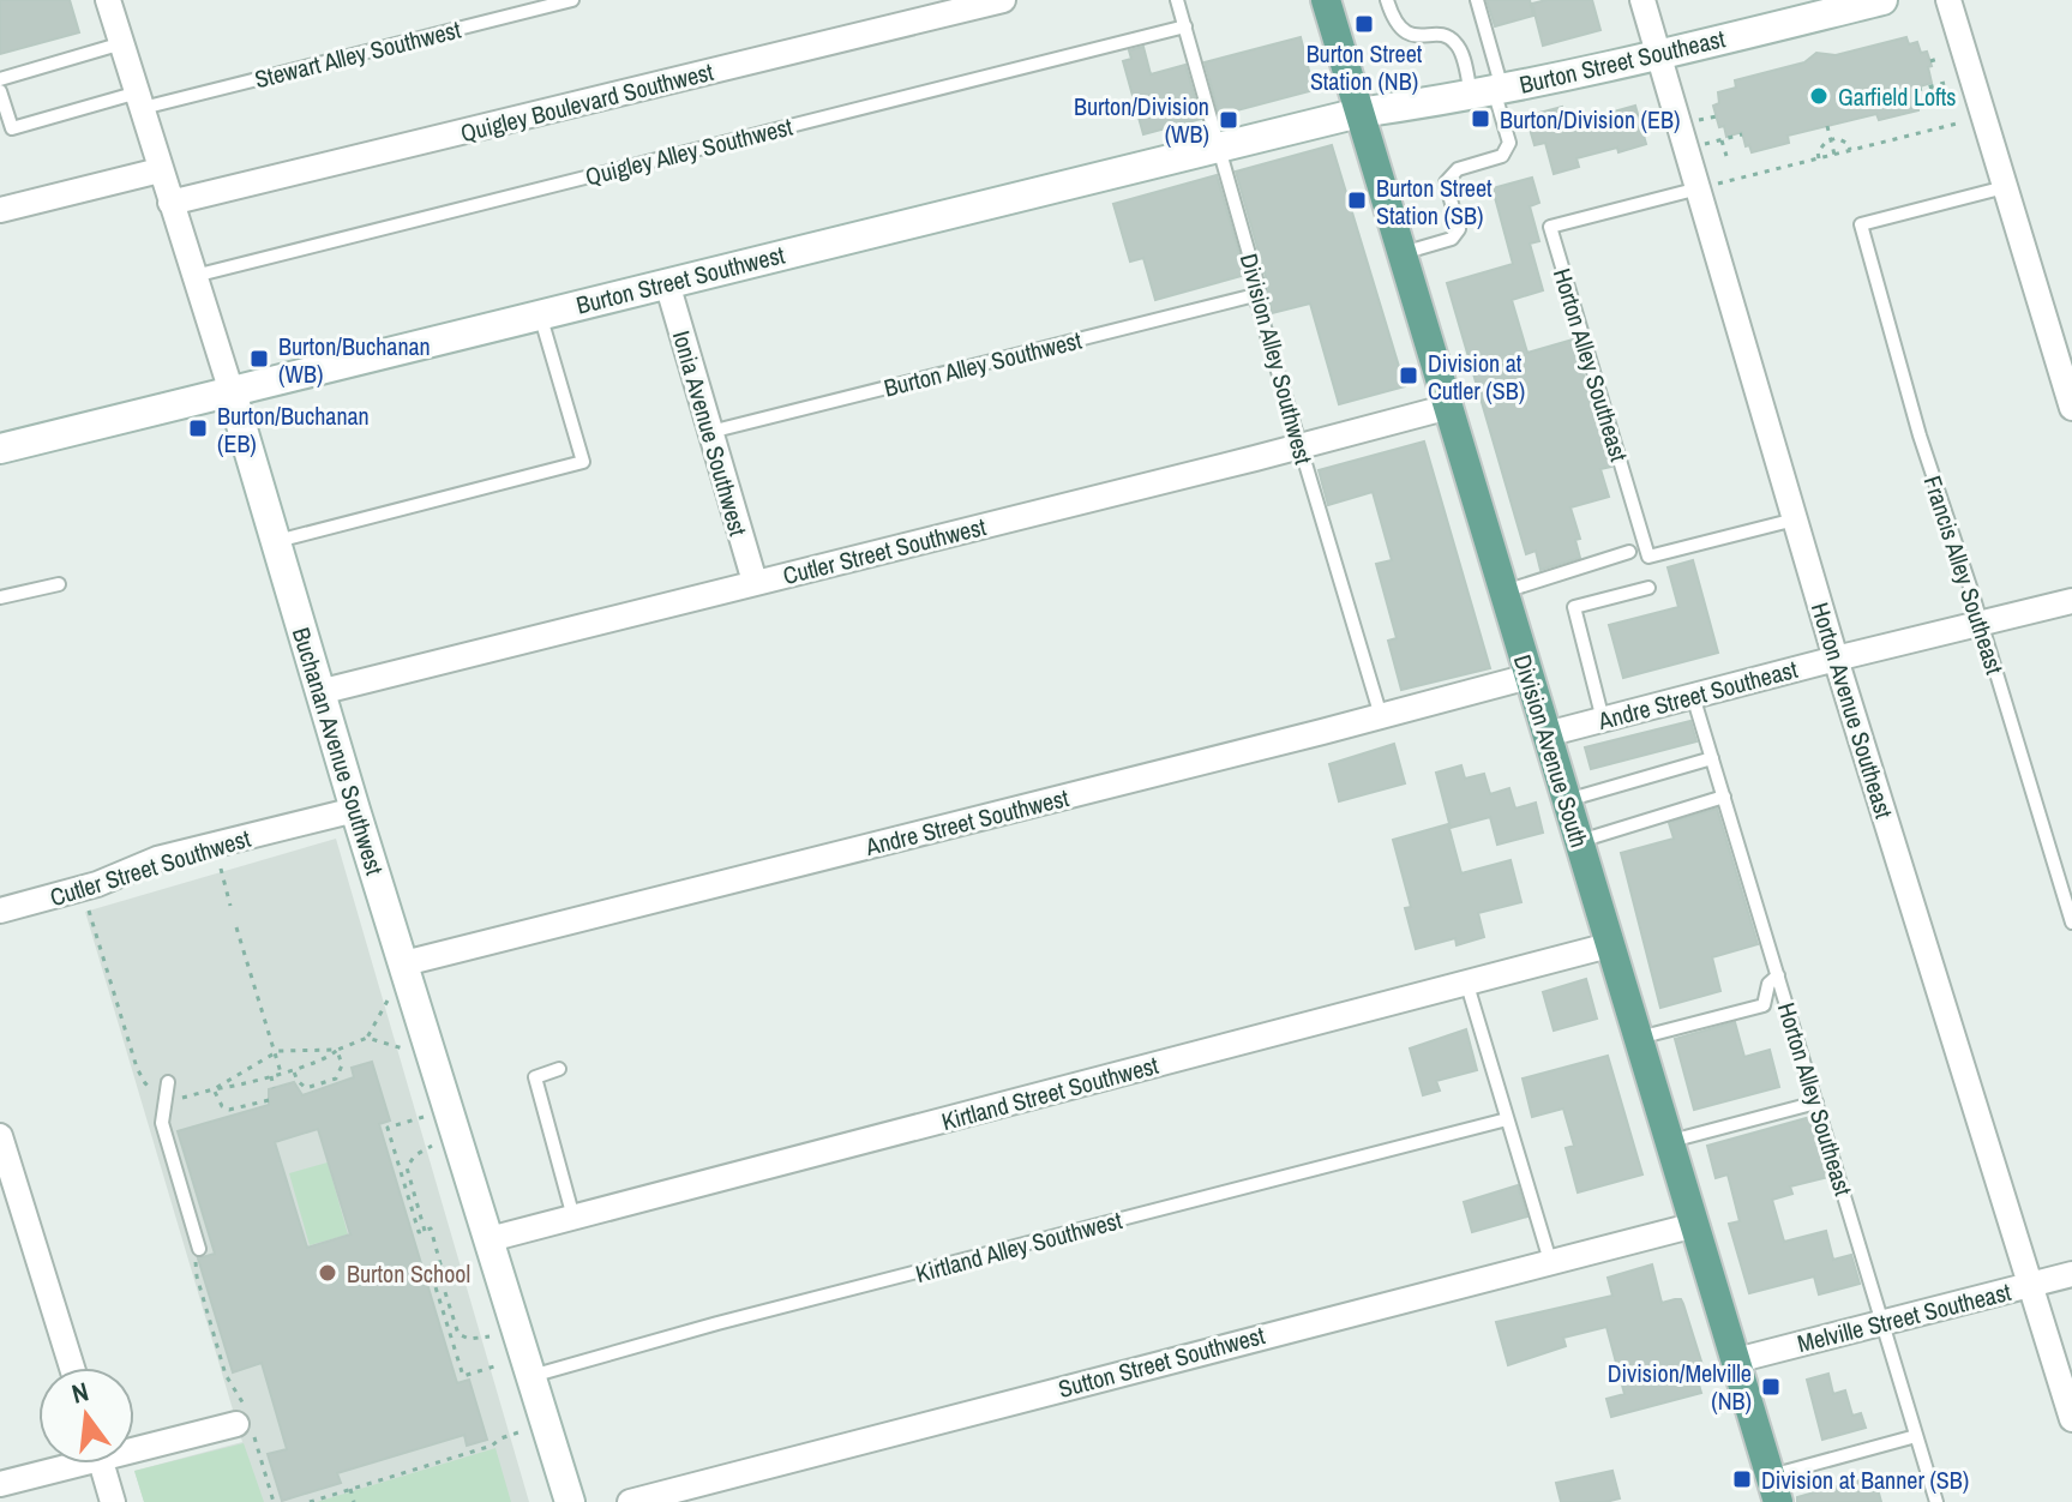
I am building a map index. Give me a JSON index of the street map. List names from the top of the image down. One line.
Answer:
{"streets":{"main road":["Burton Street Southeast","Burton Street Southwest","Buchanan Avenue Southwest","Division Avenue South"],"street":["Quigley Boulevard Southwest","Ionia Avenue Southwest","Cutler Street Southwest","Andre Street Southeast","Horton Avenue Southeast","Andre Street Southwest","Kirtland Street Southwest","Melville Street Southeast","Sutton Street Southwest"],"lane":["Stewart Alley Southwest","Quigley Alley Southwest","Division Alley Southwest","Burton Alley Southwest","Horton Alley Southeast","Francis Alley Southeast","Kirtland Alley Southwest"]},"crossings":[["Stewart Alley Southwest","Buchanan Avenue Southwest"],["Burton Street Southeast","Burton Street Southwest"],["Burton Street Southeast","Horton Avenue Southeast"],["Burton Street Southeast","Division Avenue South"],["Quigley Boulevard Southwest","Buchanan Avenue Southwest"],["Quigley Alley Southwest","Division Alley Southwest"],["Quigley Alley Southwest","Buchanan Avenue Southwest"],["Burton Street Southwest","Division Alley Southwest"],["Burton Street Southwest","Ionia Avenue Southwest"],["Burton Street Southwest","Buchanan Avenue Southwest"],["Burton Street Southwest","Division Avenue South"],["Division Alley Southwest","Burton Alley Southwest"],["Division Alley Southwest","Cutler Street Southwest"],["Division Alley Southwest","Andre Street Southwest"],["Burton Alley Southwest","Ionia Avenue Southwest"],["Horton Alley Southeast","Andre Street Southeast"],["Horton Alley Southeast","Horton Avenue Southeast"],["Horton Alley Southeast","Melville Street Southeast"],["Ionia Avenue Southwest","Cutler Street Southwest"],["Cutler Street Southwest","Buchanan Avenue Southwest"],["Cutler Street Southwest","Division Avenue South"],["Francis Alley Southeast","Andre Street Southeast"],["Andre Street Southeast","Horton Avenue Southeast"],["Andre Street Southeast","Division Avenue South"],["Horton Avenue Southeast","Melville Street Southeast"],["Buchanan Avenue Southwest","Andre Street Southwest"],["Buchanan Avenue Southwest","Kirtland Street Southwest"],["Buchanan Avenue Southwest","Kirtland Alley Southwest"],["Division Avenue South","Andre Street Southwest"],["Division Avenue South","Kirtland Street Southwest"],["Division Avenue South","Melville Street Southeast"],["Division Avenue South","Sutton Street Southwest"]],"places":{"transit":["Burton Street Station (NB)","Burton/Division (EB)","Burton/Division (WB)","Burton Street Station (SB)","Burton/Buchanan (WB)","Division at Cutler (SB)","Burton/Buchanan (EB)","Division/Melville (NB)","Division at Banner (SB)"],"other":["Garfield Lofts","Burton School"]},"north":"top"}
